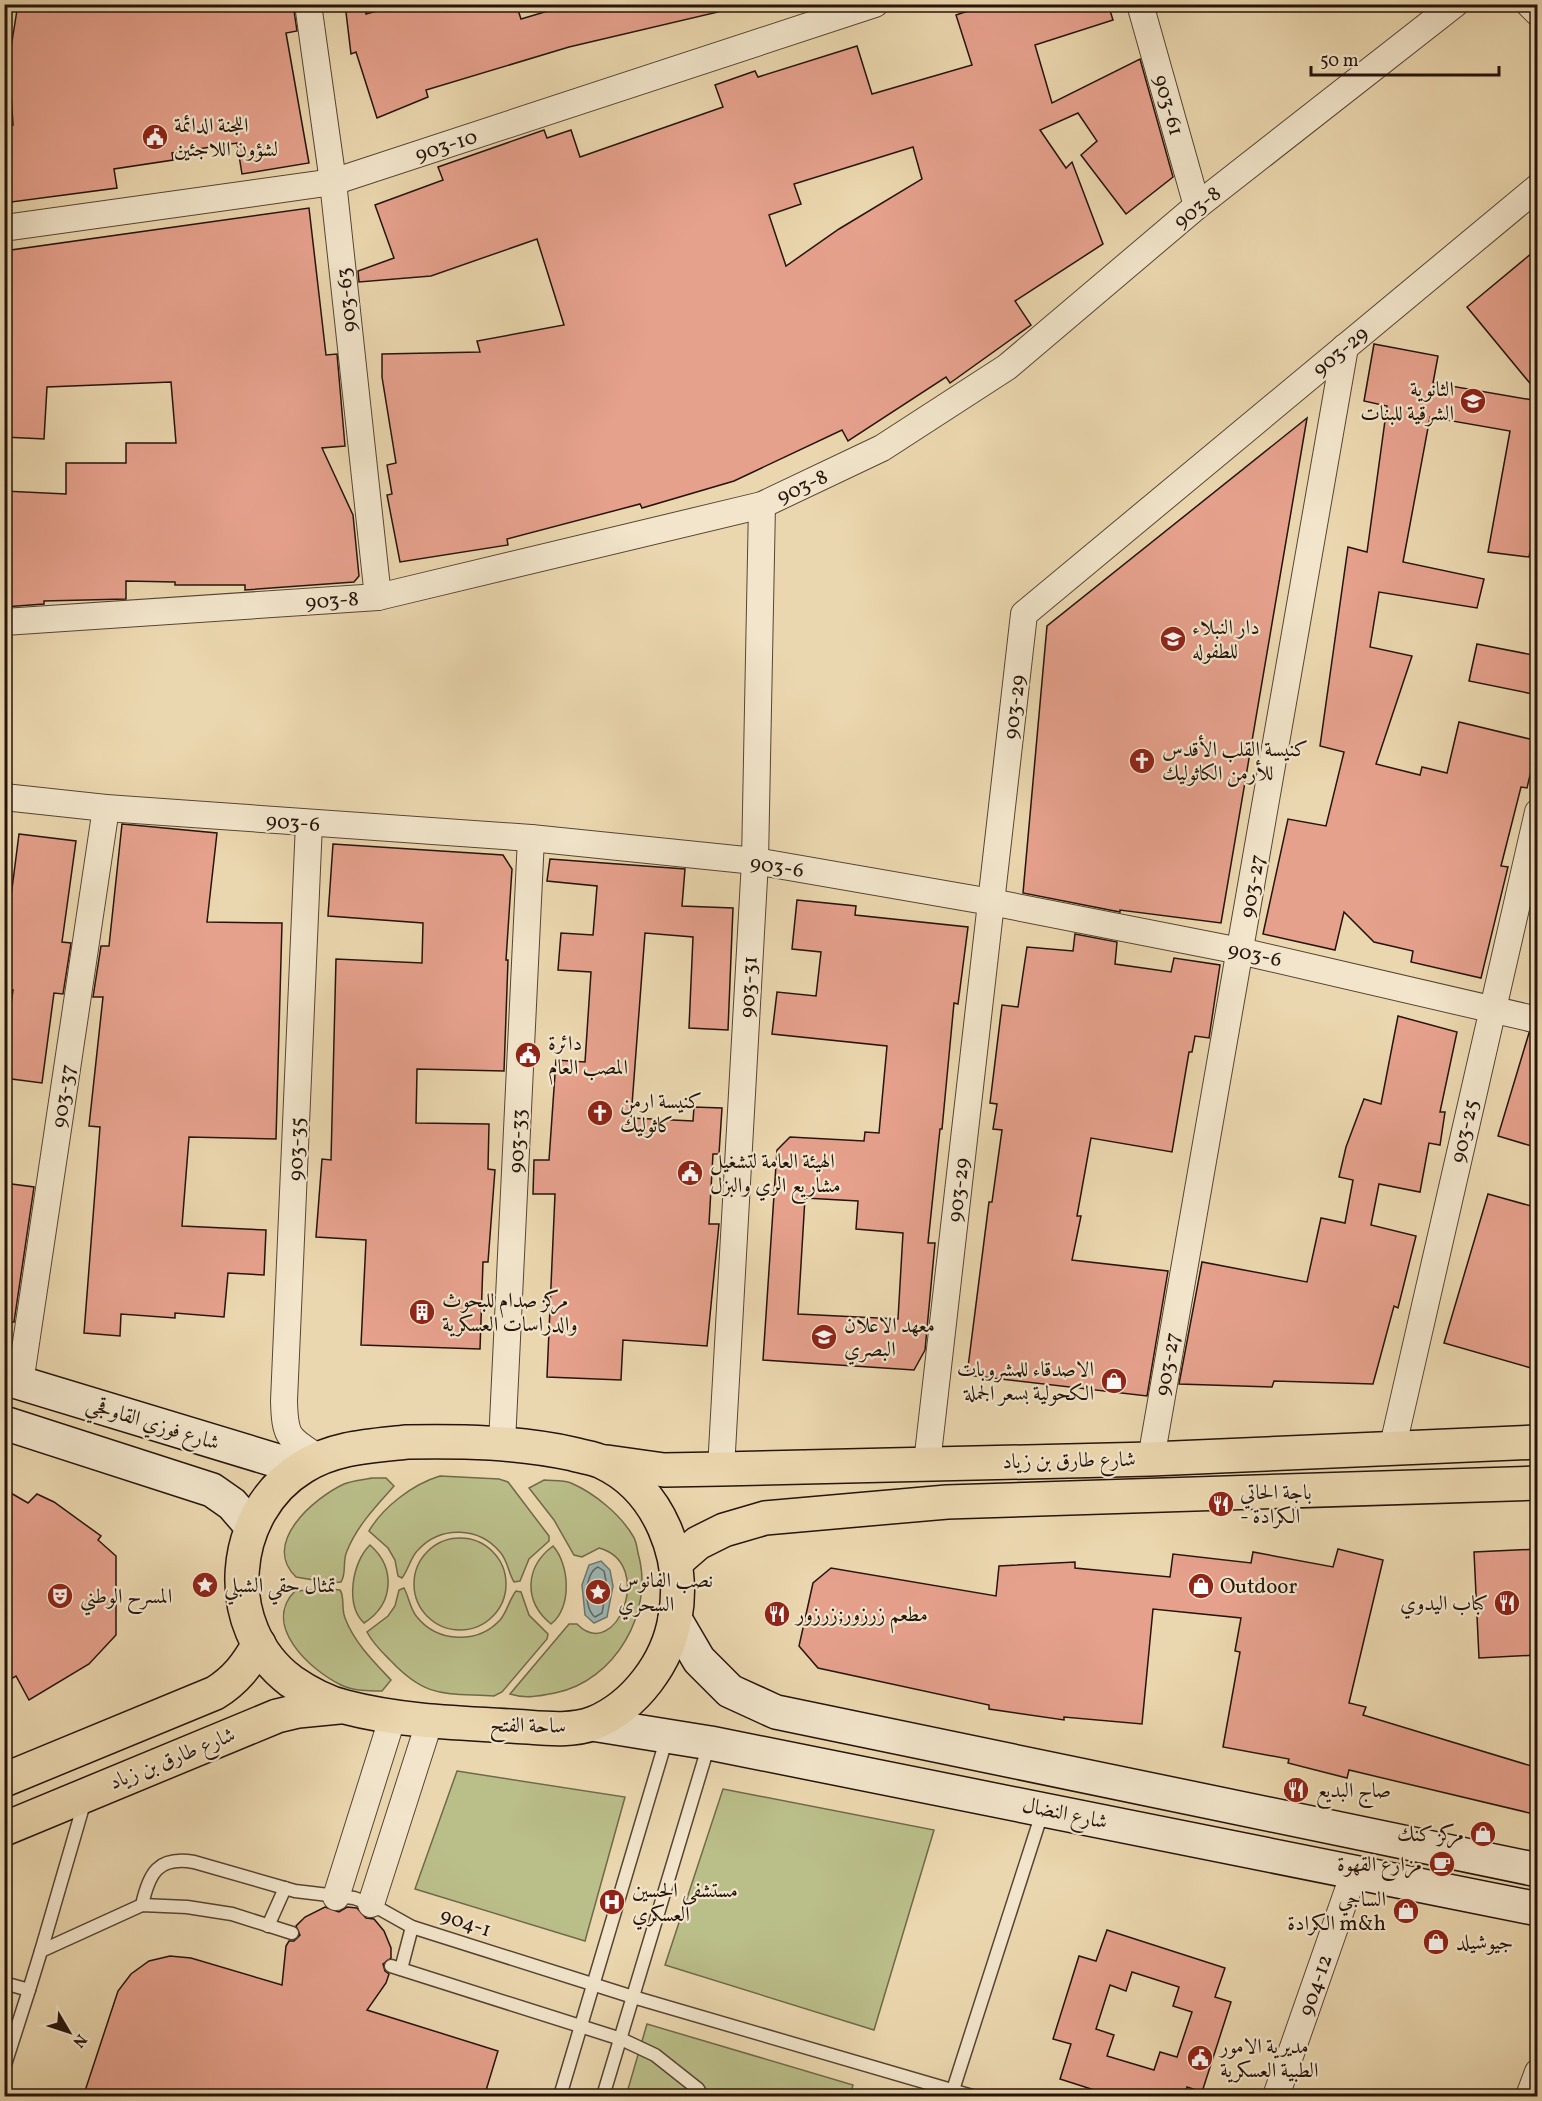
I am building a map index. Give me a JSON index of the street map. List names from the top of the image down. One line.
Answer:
{"streets":{"main road":["شارع فوزي القاوقجي","شارع طارق بن زياد","ساحة الفتح","شارع النضال"],"street":["903-61","903-10","903-8","903-63","903-29","903-6","903-27","903-31","903-37","903-25","903-33","903-35","904-12"],"lane":["904-1"]},"crossings":[["903-61","903-8"],["903-10","903-63"],["903-8","903-63"],["903-8","903-31"],["903-29","903-6"],["903-29","903-27"],["903-29","شارع طارق بن زياد"],["903-6","903-27"],["903-6","903-31"],["903-6","903-37"],["903-6","903-25"],["903-6","903-33"],["903-6","903-35"],["903-27","شارع طارق بن زياد"],["903-31","شارع طارق بن زياد"],["903-37","شارع فوزي القاوقجي"],["903-25","شارع طارق بن زياد"],["903-33","ساحة الفتح"],["903-35","شارع فوزي القاوقجي"],["903-35","ساحة الفتح"],["شارع فوزي القاوقجي","ساحة الفتح"],["شارع طارق بن زياد","ساحة الفتح"],["ساحة الفتح","شارع النضال"],["شارع النضال","904-12"]],"places":{"public building":["اللجنة الدائمة لشؤون اللاجئين","دائرة المصب العام","الهيئة العامة لتشغيل مشاريع الري والبزل","مديرية الامور الطبية العسكرية"],"school or university":["الثانوية الشرقية للبنات","دار النبلاء للطفوله","معهد الاعلان البصري"],"church":["كنيسة القلب الأقدس للأرمن الكاثوليك","كنيسة ارمن كاثوليك"],"building":["مركز صدام للبحوث والدراسات العسكرية"],"shop":["الاصدقاء للمشروبات الكحولية بسعر الجملة","Outdoor","مركز كنك","الساجي الكرادة m&h","جيوشيلد"],"restaurant":["باجة الحاتي - الكرادة","كباب اليدوي","مطعم زرزور;زرزور","صاج البديع"],"place":["تمثال حقي الشبلي","نصب الفانوس السحري"],"theatre":["المسرح الوطني"],"cafe":["مزارع القهوة"],"hospital":["مستشفى الحسين العسكري"]},"scale_bar":"50 m","north":"bottom right"}
